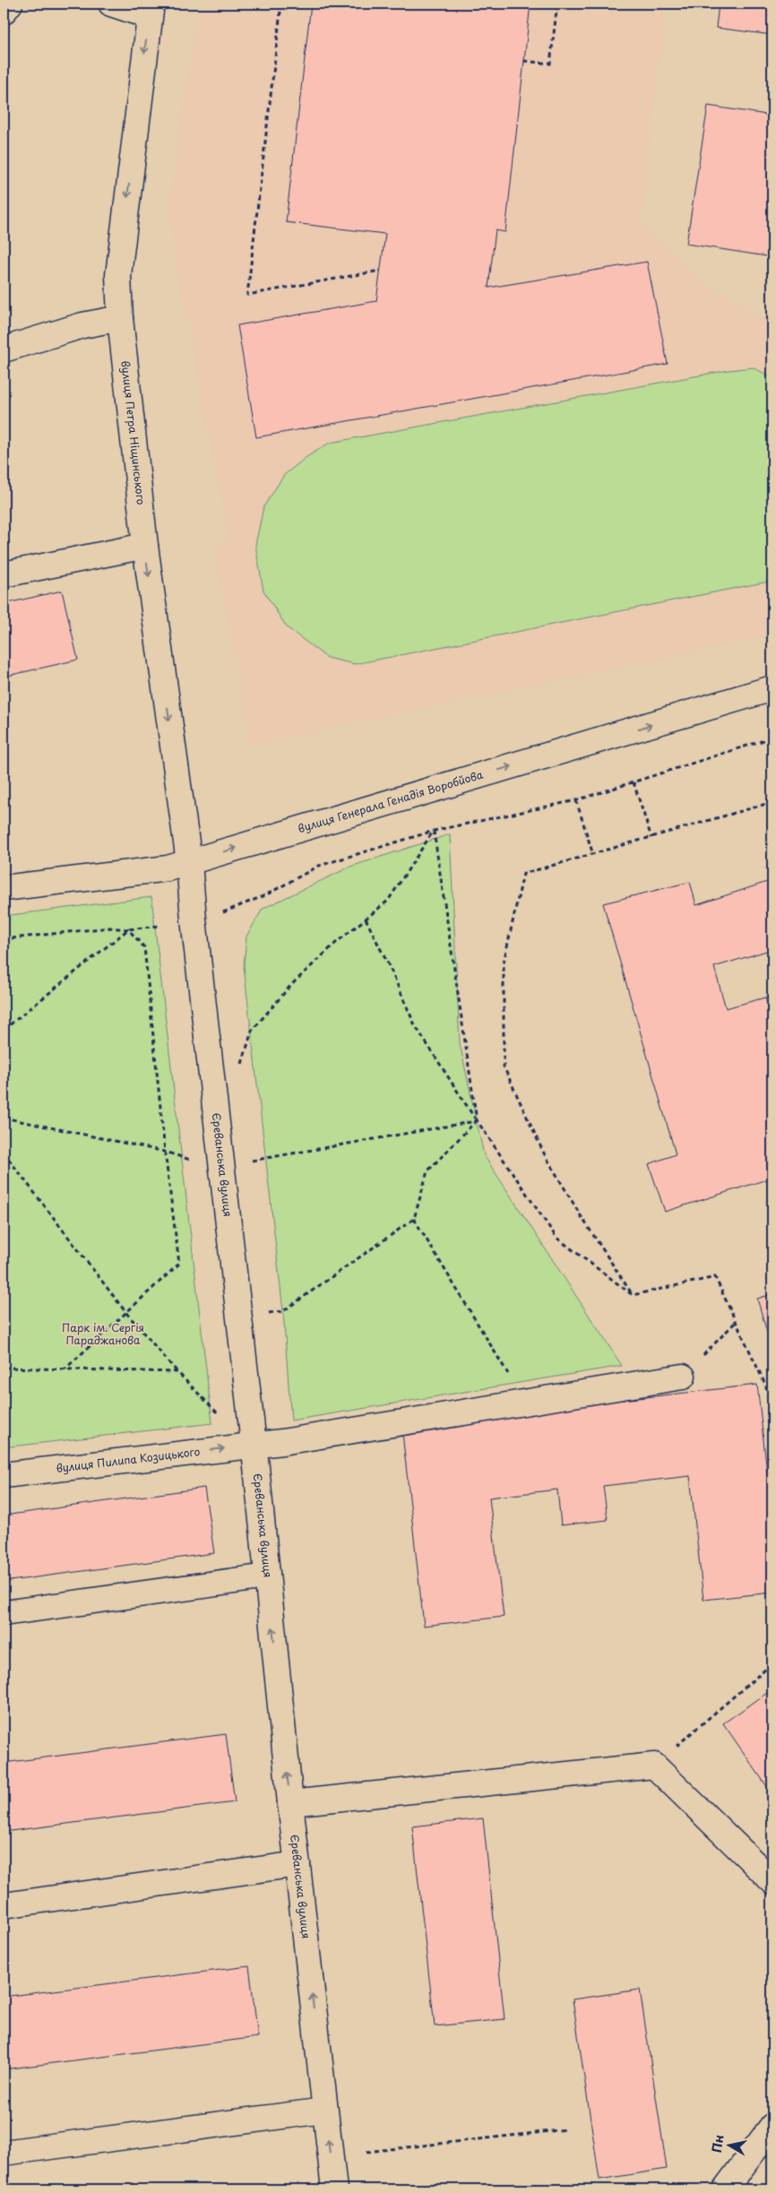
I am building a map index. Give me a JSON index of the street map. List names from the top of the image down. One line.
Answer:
{"streets":{"street":["вулиця Петра Ніщинського","вулиця Генерала Генадія Воробйова","Єреванська вулиця","вулиця Пилипа Козицького"]},"crossings":[["вулиця Петра Ніщинського","вулиця Генерала Генадія Воробйова"],["вулиця Петра Ніщинського","Єреванська вулиця"],["вулиця Генерала Генадія Воробйова","Єреванська вулиця"],["Єреванська вулиця","вулиця Пилипа Козицького"]],"one_way":["вулиця Петра Ніщинського","вулиця Генерала Генадія Воробйова","Єреванська вулиця"],"parks":["Парк ім. Сергія Параджанова"],"north":"left"}
